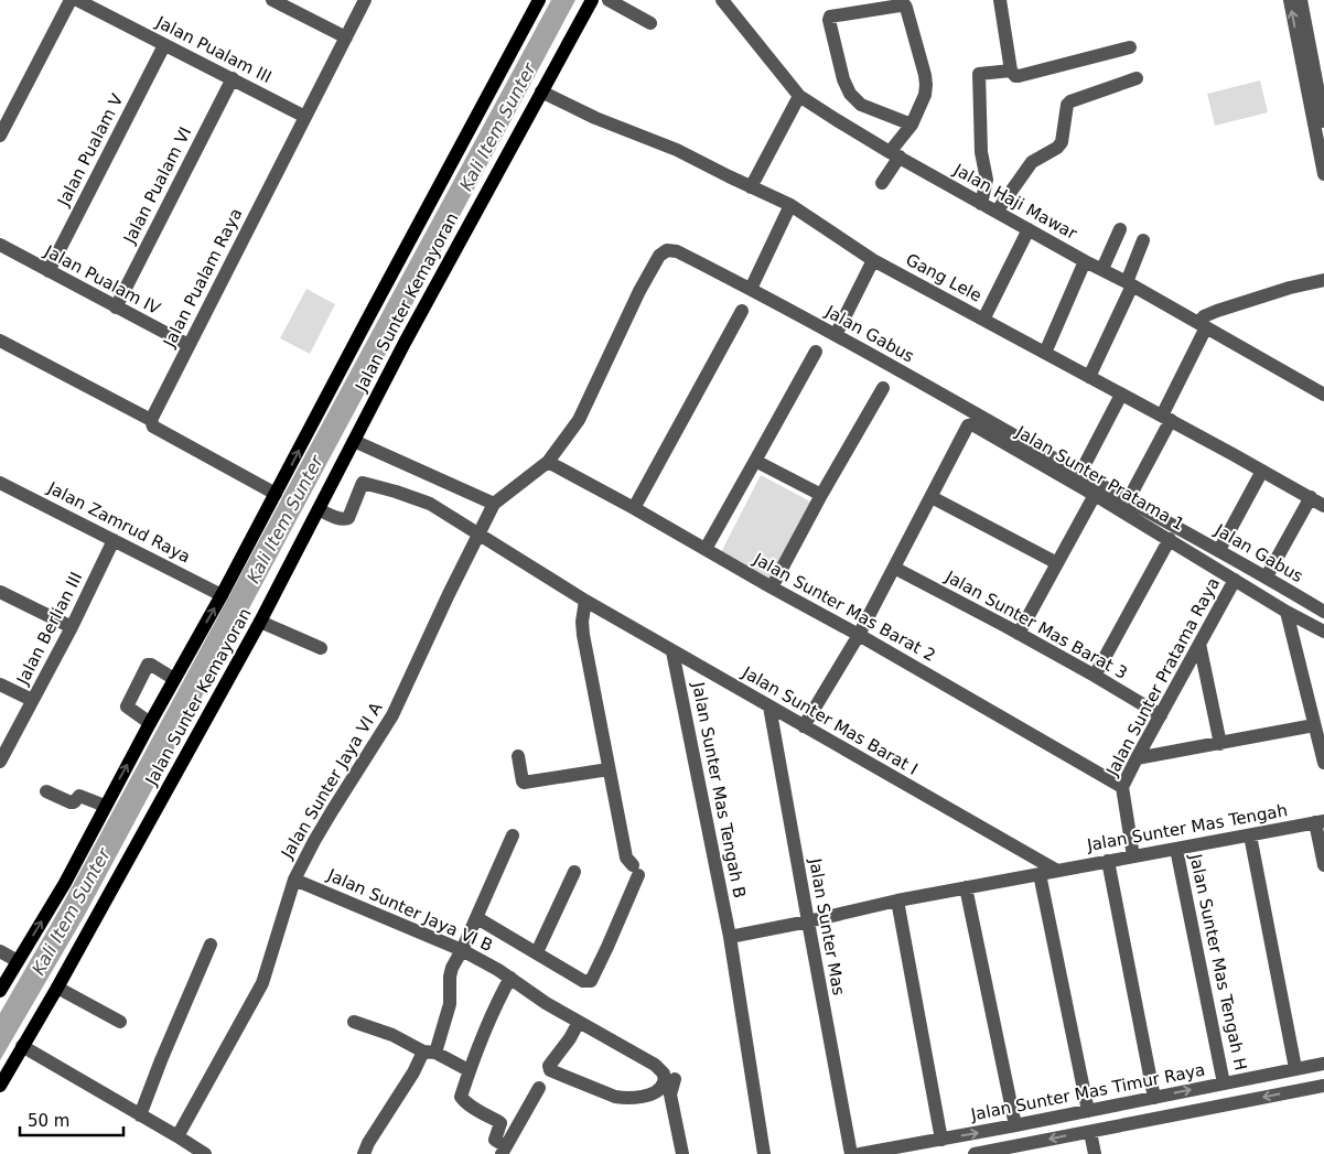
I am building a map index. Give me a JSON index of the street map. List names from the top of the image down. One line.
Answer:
{"streets":{"main road":["Jalan Sunter Kemayoran"],"street":["Jalan Pualam III","Jalan Pualam V","Jalan Pualam VI","Jalan Haji Mawar","Jalan Pualam Raya","Gang Lele","Jalan Pualam IV","Jalan Gabus","Jalan Sunter Pratama 1","Jalan Zamrud Raya","Jalan Sunter Mas Barat 2","Jalan Sunter Mas Barat 3","Jalan Berlian III","Jalan Sunter Pratama Raya","Jalan Sunter Mas Barat I","Jalan Sunter Jaya VI A","Jalan Sunter Mas Tengah B","Jalan Sunter Mas Tengah","Jalan Sunter Jaya VI B","Jalan Sunter Mas","Jalan Sunter Mas Tengah H","Jalan Sunter Mas Timur Raya"]},"crossings":[["Jalan Pualam III","Jalan Pualam V"],["Jalan Pualam III","Jalan Pualam VI"],["Jalan Pualam III","Jalan Pualam Raya"],["Jalan Pualam V","Jalan Pualam IV"],["Jalan Pualam VI","Jalan Pualam IV"],["Jalan Pualam Raya","Jalan Pualam IV"],["Gang Lele","Jalan Sunter Kemayoran"],["Jalan Sunter Kemayoran","Jalan Zamrud Raya"],["Jalan Sunter Kemayoran","Jalan Sunter Mas Barat I"],["Jalan Gabus","Jalan Sunter Mas Barat 2"],["Jalan Gabus","Jalan Sunter Jaya VI A"],["Jalan Sunter Pratama 1","Jalan Sunter Pratama Raya"],["Jalan Zamrud Raya","Jalan Berlian III"],["Jalan Sunter Mas Barat 2","Jalan Sunter Pratama Raya"],["Jalan Sunter Mas Barat 3","Jalan Sunter Pratama Raya"],["Jalan Sunter Pratama Raya","Jalan Sunter Mas Tengah"],["Jalan Sunter Mas Barat I","Jalan Sunter Jaya VI A"],["Jalan Sunter Mas Barat I","Jalan Sunter Mas Tengah B"],["Jalan Sunter Mas Barat I","Jalan Sunter Mas Tengah"],["Jalan Sunter Mas Barat I","Jalan Sunter Mas"],["Jalan Sunter Jaya VI A","Jalan Sunter Jaya VI B"],["Jalan Sunter Mas Tengah","Jalan Sunter Mas"],["Jalan Sunter Mas Tengah","Jalan Sunter Mas Tengah H"],["Jalan Sunter Mas Tengah H","Jalan Sunter Mas Timur Raya"]],"water":["Kali Item Sunter"],"scale_bar":"50 m"}
